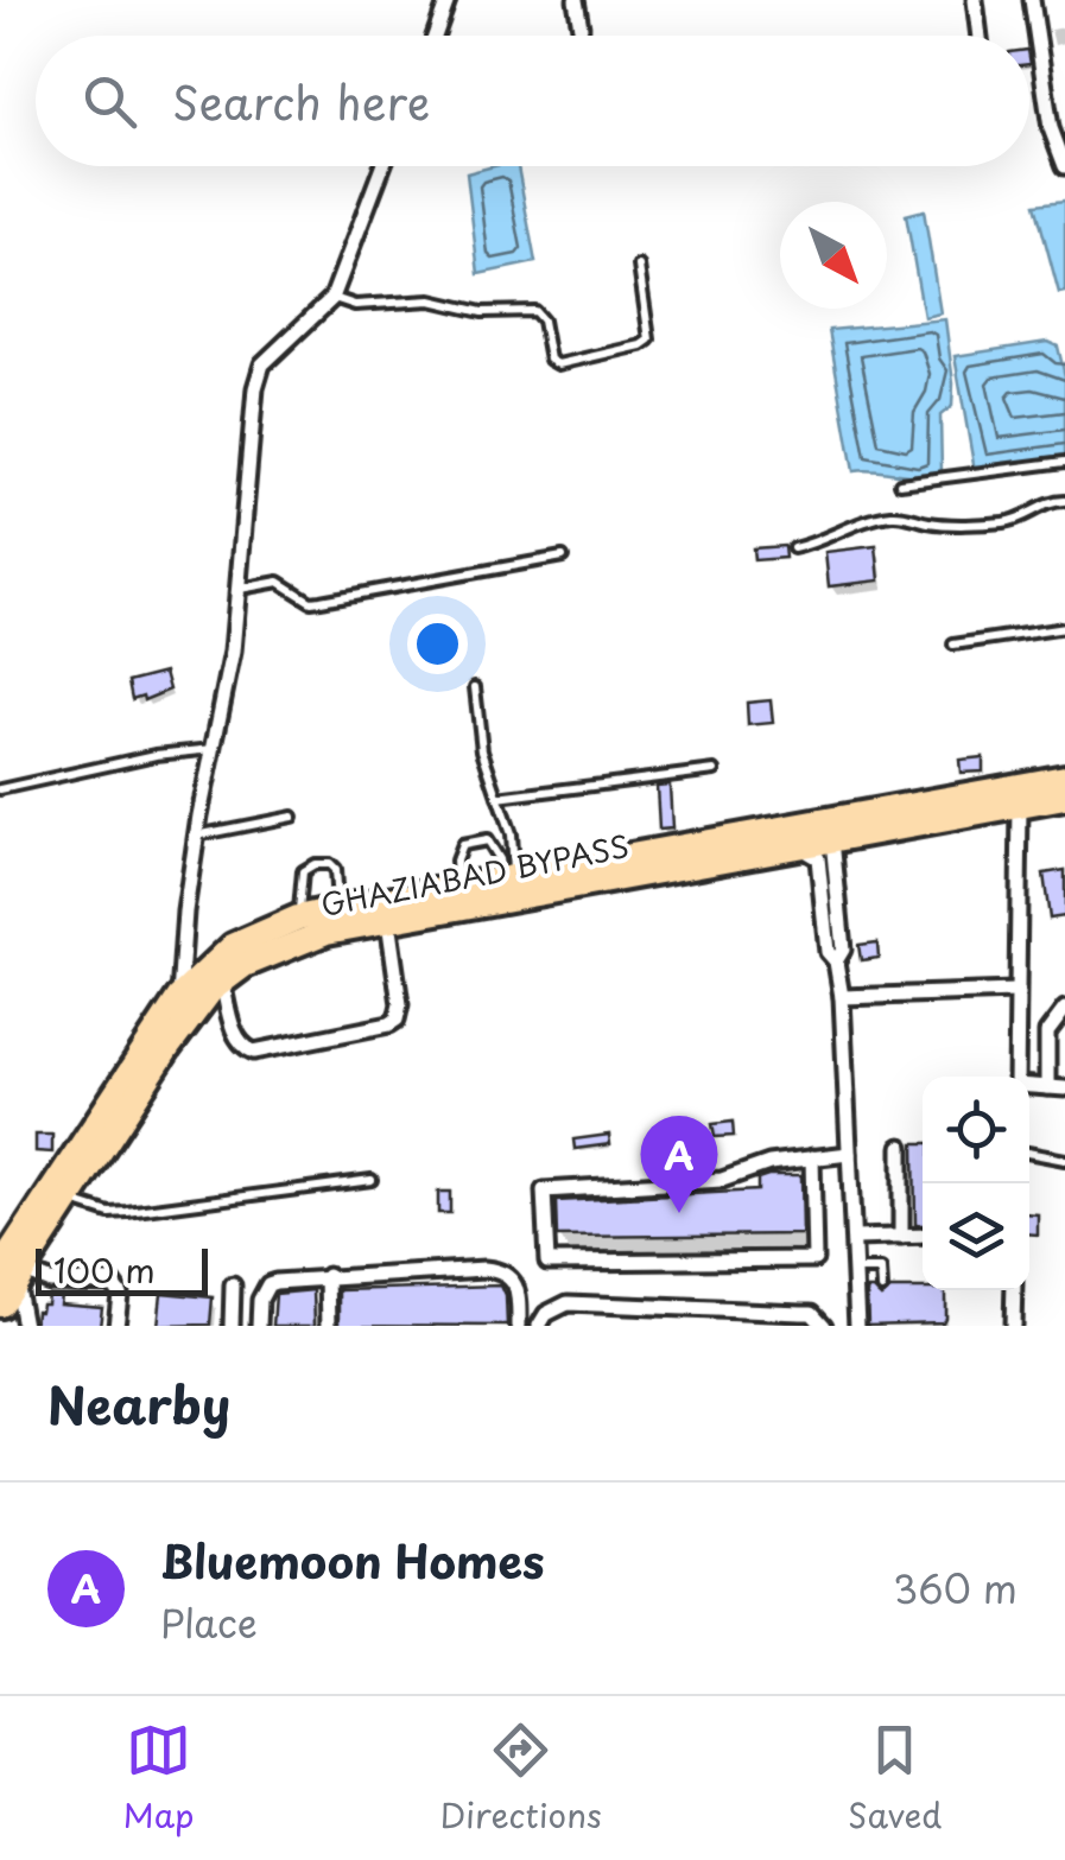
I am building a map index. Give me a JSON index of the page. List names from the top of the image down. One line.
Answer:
{"streets":{"highway":["GHAZIABAD BYPASS"]},"scale_bar":"100 m","north":"bottom right","page":{"search":"Search here","pins":"A","scale":"100 m","heading":"Nearby","list":[{"mark":"A","name":"Bluemoon Homes","note":"Place","value":"360 m"}],"nav":["Map","Directions","Saved"]}}
